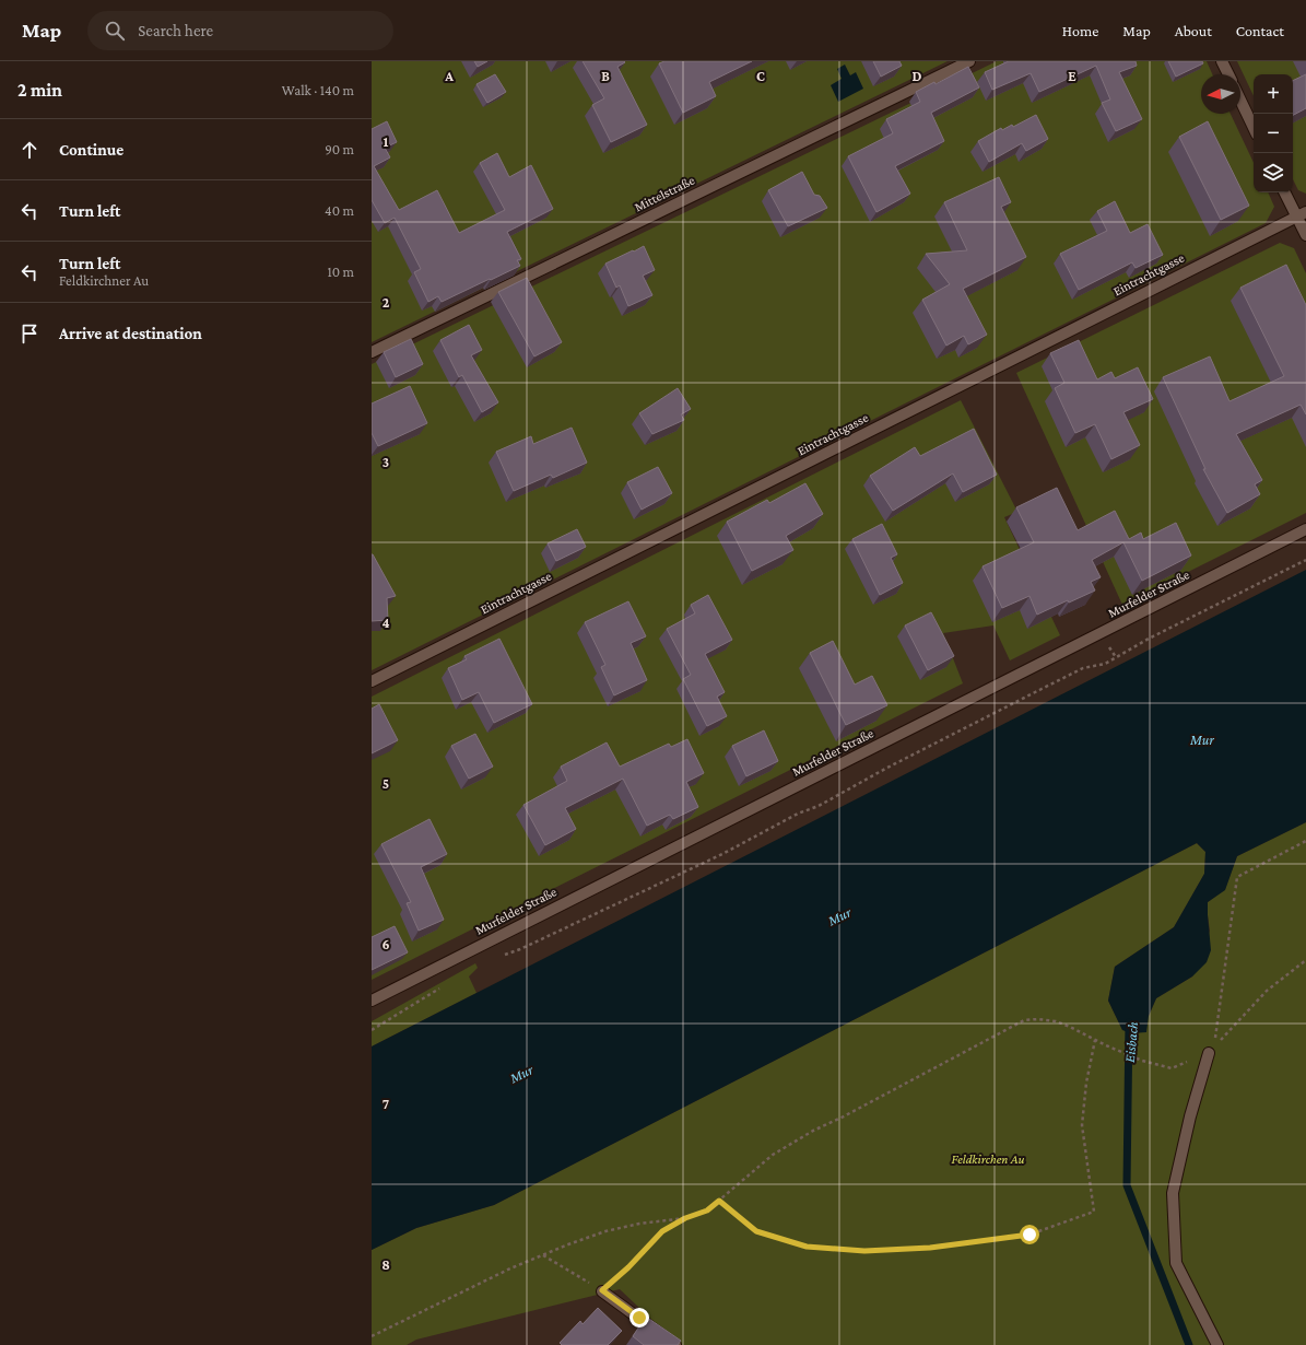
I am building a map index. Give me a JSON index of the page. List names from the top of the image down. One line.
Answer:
{"streets":{"street":["Mittelstraße","Eintrachtgasse","Murfelder Straße"]},"water":["Mur","Eisbach"],"parks":["Feldkirchen Au"],"north":"left","page":{"header":"Map","search":"Search here","nav":["Home","Map","About","Contact"],"heading":["2 min","Walk · 140 m"],"map_buttons":["+","−"],"list":[["Continue","90 m"],["Turn left","40 m"],["Turn left","Feldkirchner Au","10 m"],"Arrive at destination"]},"grid":{"columns":["A","B","C","D","E"],"rows":["1","2","3","4","5","6","7","8"]}}
